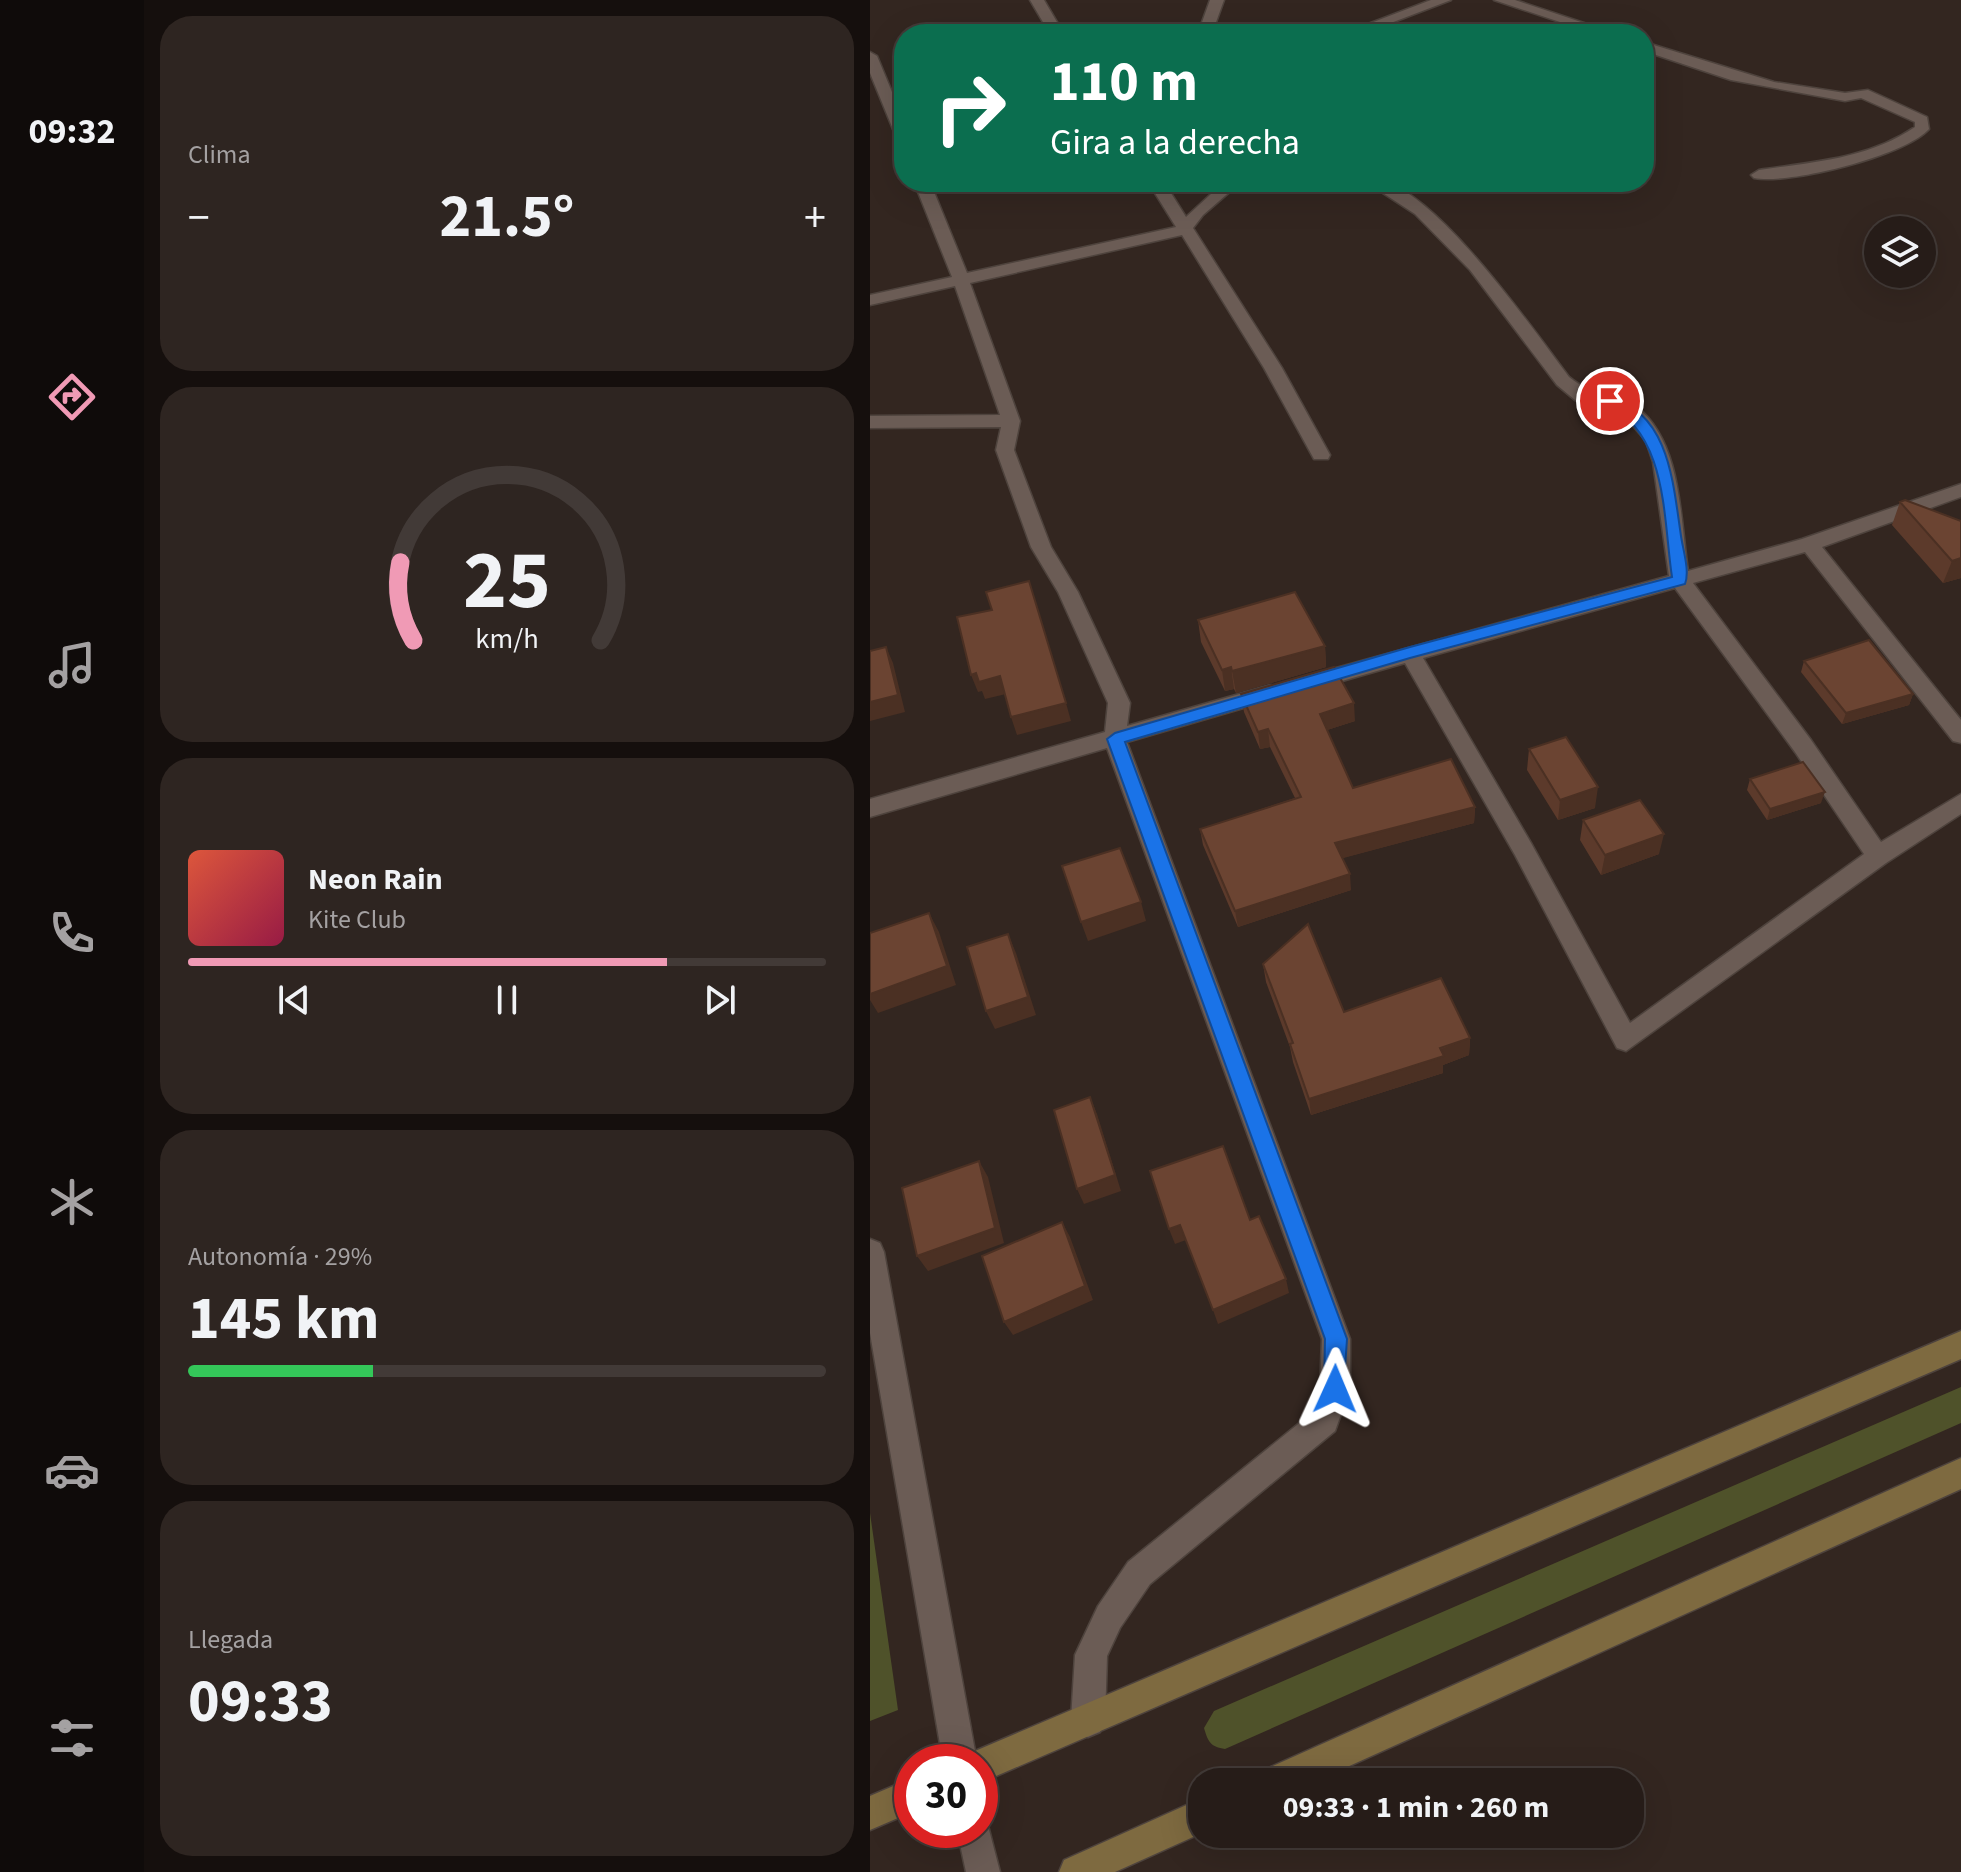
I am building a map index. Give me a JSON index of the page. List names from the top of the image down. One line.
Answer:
{"page":{"tabs":"09:32","tile":["Clima",["Autonomía · 29%","145 km"],["Llegada","09:33"]],"turn":["110 m","Gira a la derecha"],"heat":["−","21.5°","+"],"song":["Neon Rain","Kite Club"],"limit":"30","trip":"09:33 · 1 min · 260 m","gauge":["25","km/h"]}}
